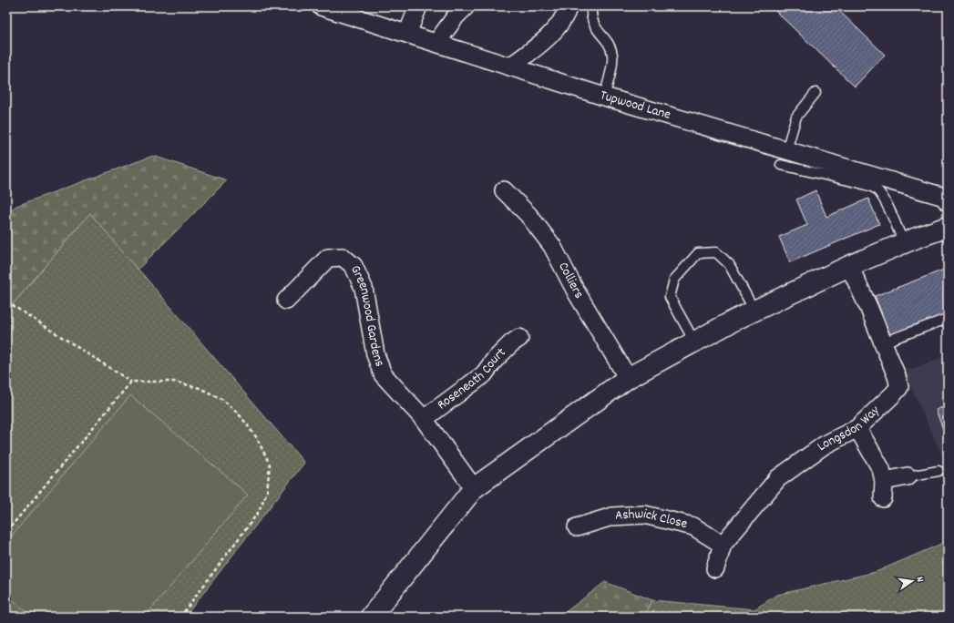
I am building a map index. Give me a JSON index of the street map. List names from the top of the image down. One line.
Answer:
{"streets":{"street":["Tupwood Lane","Colliers","Greenwood Gardens","Roseneath Court","Longsdon Way","Ashwick Close"]},"crossings":[["Greenwood Gardens","Roseneath Court"],["Longsdon Way","Ashwick Close"]],"north":"right"}
